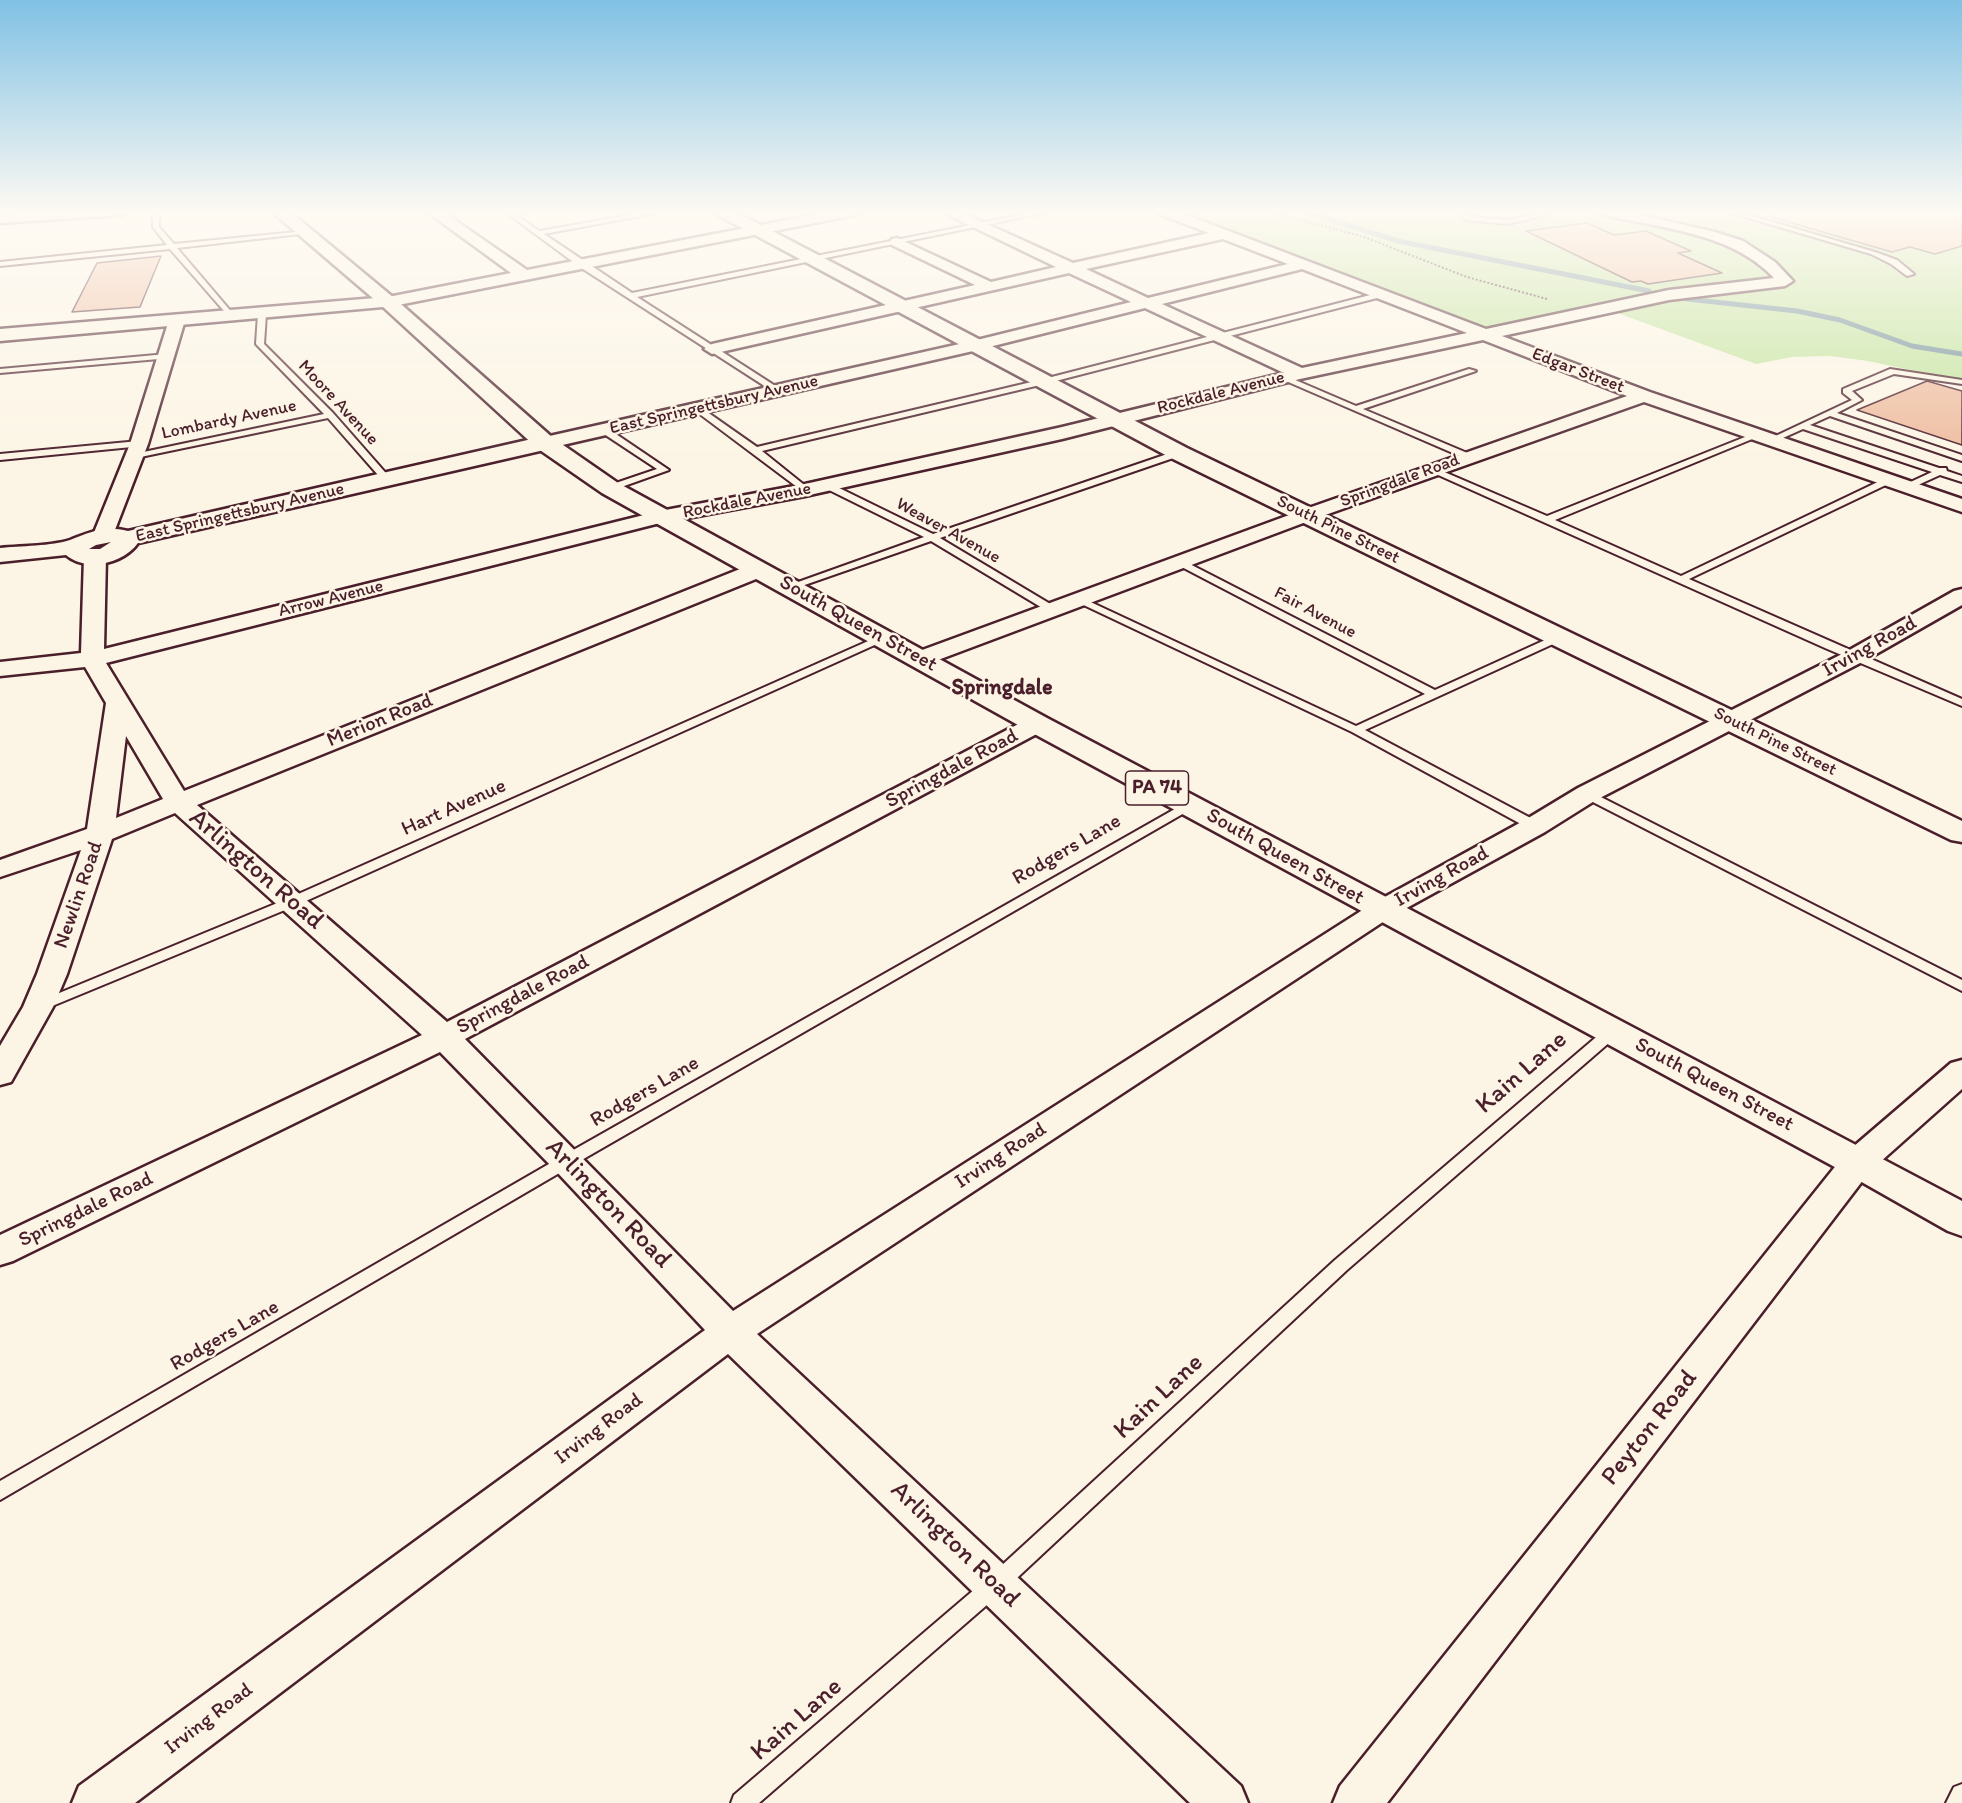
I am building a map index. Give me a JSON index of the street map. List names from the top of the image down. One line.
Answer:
{"streets":{"street":["Edgar Street","Rockdale Avenue","East Springettsbury Avenue","Springdale Road","South Pine Street","Arrow Avenue","South Queen Street","Irving Road","Merion Road","PA 74","Arlington Road","Newlin Road","Peyton Road"],"lane":["Moore Avenue","Lombardy Avenue","Weaver Avenue","Fair Avenue","Hart Avenue","Rodgers Lane","Kain Lane"]},"crossings":[["Edgar Street","Rockdale Avenue"],["Edgar Street","Springdale Road"],["Rockdale Avenue","South Pine Street"],["Rockdale Avenue","Weaver Avenue"],["Rockdale Avenue","Arrow Avenue"],["Rockdale Avenue","South Queen Street"],["Moore Avenue","East Springettsbury Avenue"],["Moore Avenue","Lombardy Avenue"],["East Springettsbury Avenue","South Pine Street"],["East Springettsbury Avenue","South Queen Street"],["Springdale Road","South Pine Street"],["Springdale Road","Weaver Avenue"],["Springdale Road","Fair Avenue"],["Springdale Road","South Queen Street"],["Springdale Road","Arlington Road"],["South Pine Street","Irving Road"],["Arrow Avenue","South Queen Street"],["Arrow Avenue","Arlington Road"],["South Queen Street","Irving Road"],["South Queen Street","Merion Road"],["South Queen Street","Hart Avenue"],["South Queen Street","Rodgers Lane"],["South Queen Street","Kain Lane"],["South Queen Street","Peyton Road"],["Irving Road","Arlington Road"],["Merion Road","Arlington Road"],["Merion Road","Newlin Road"],["Hart Avenue","Arlington Road"],["Hart Avenue","Newlin Road"],["Rodgers Lane","Arlington Road"],["Arlington Road","Newlin Road"],["Arlington Road","Kain Lane"]],"districts":["Springdale"]}
